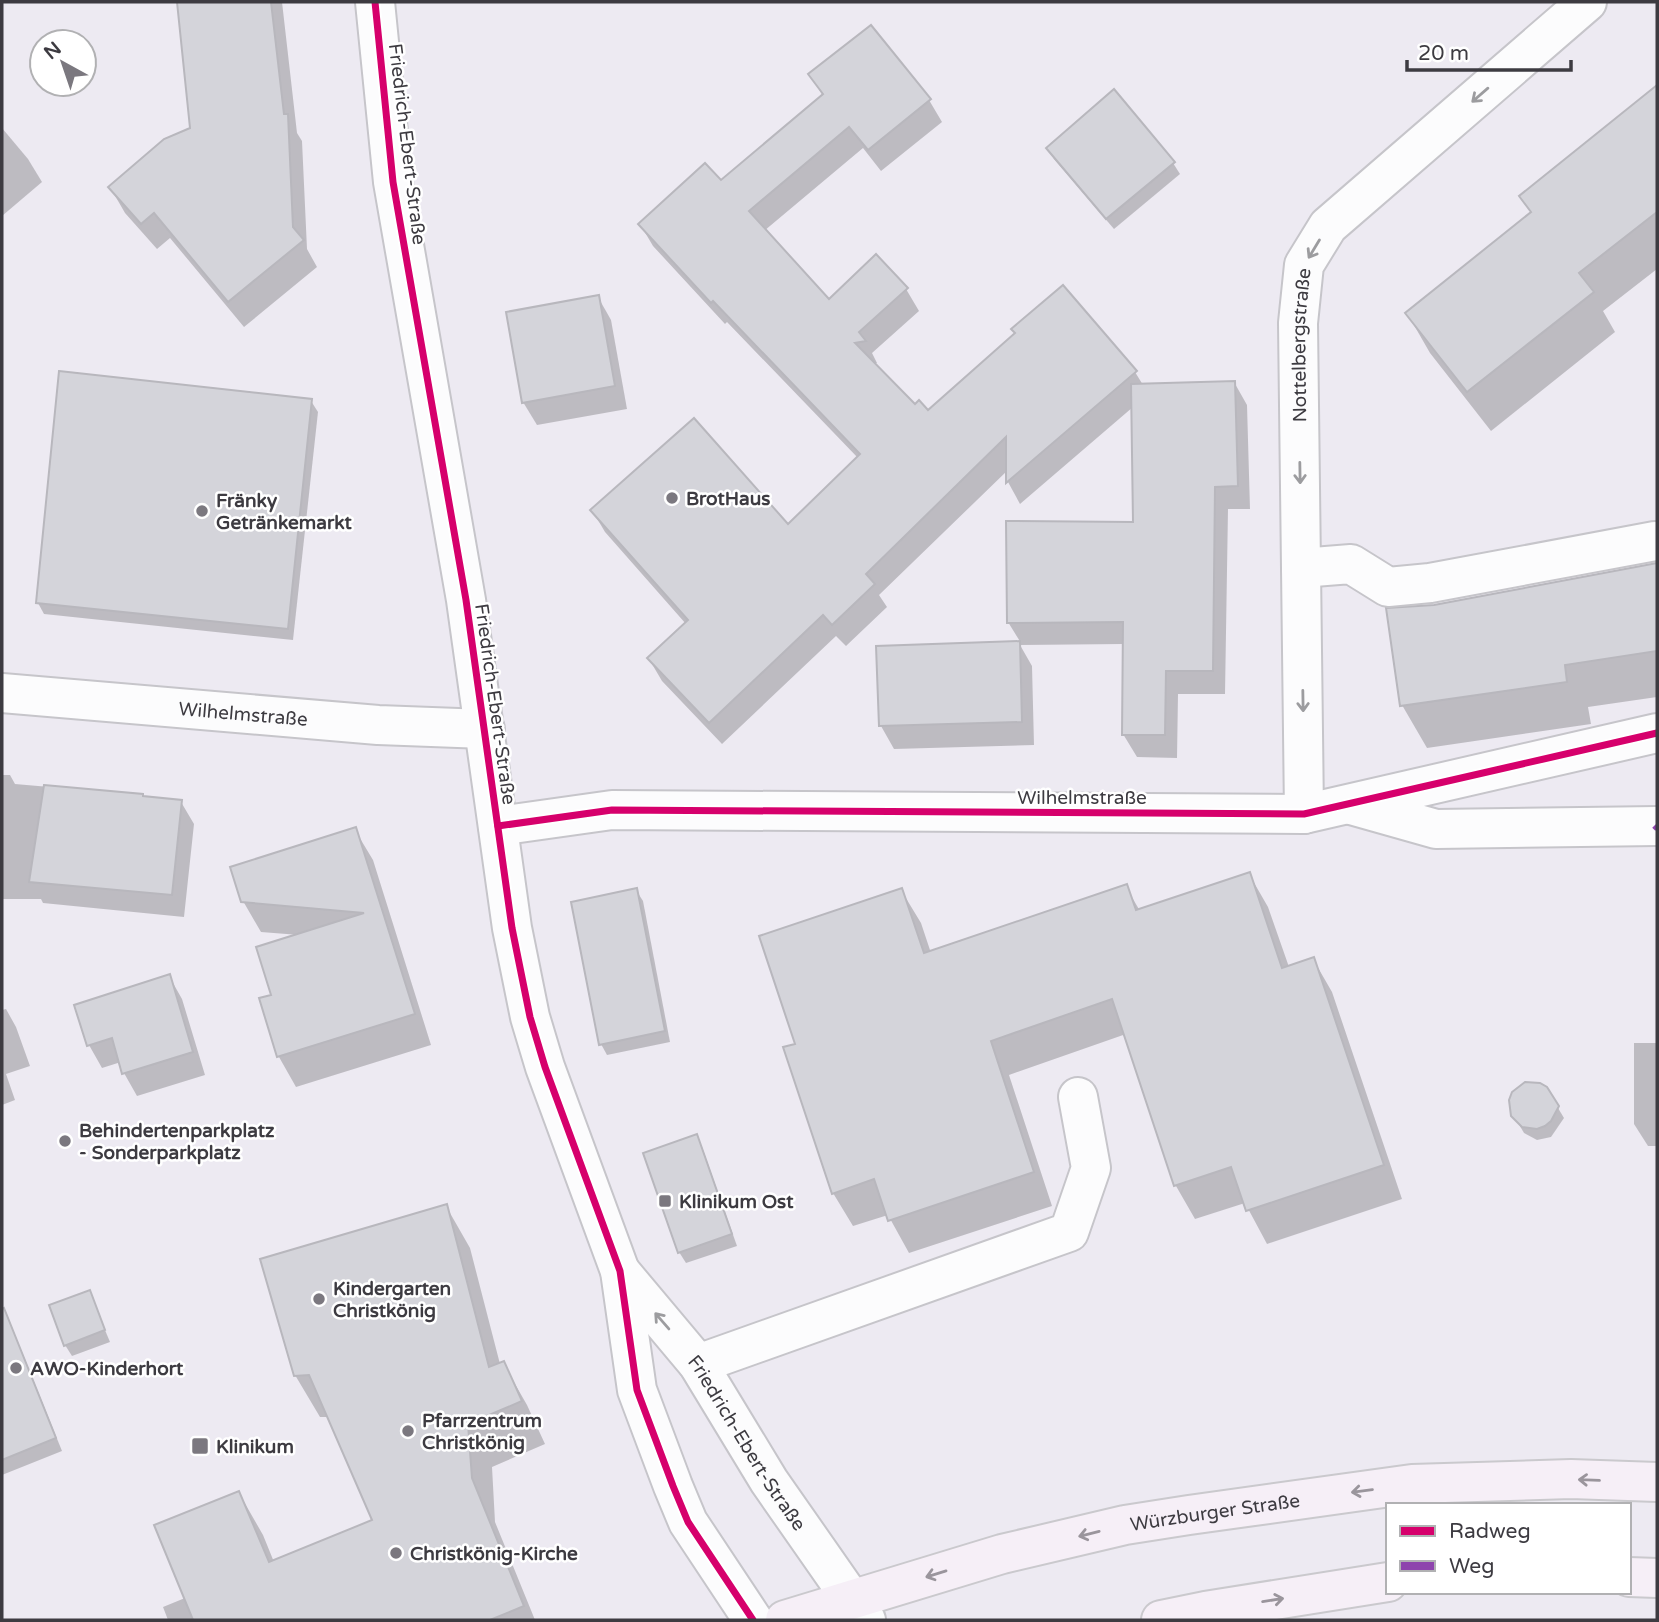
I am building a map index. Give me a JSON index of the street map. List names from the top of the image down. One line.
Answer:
{"streets":{"main road":["Würzburger Straße"],"street":["Friedrich-Ebert-Straße","Nottelbergstraße","Wilhelmstraße"]},"crossings":[["Friedrich-Ebert-Straße","Wilhelmstraße"],["Friedrich-Ebert-Straße","Würzburger Straße"],["Nottelbergstraße","Wilhelmstraße"]],"one_way":["Nottelbergstraße"],"places":{"other":["BrotHaus","Fränky Getränkemarkt","Behindertenparkplatz - Sonderparkplatz","Kindergarten Christkönig","AWO-Kinderhort","Pfarrzentrum Christkönig","Christkönig-Kirche"],"transit":["Klinikum Ost","Klinikum"]},"legend":["Radweg","Weg"],"scale_bar":"20 m","north":"top left"}
